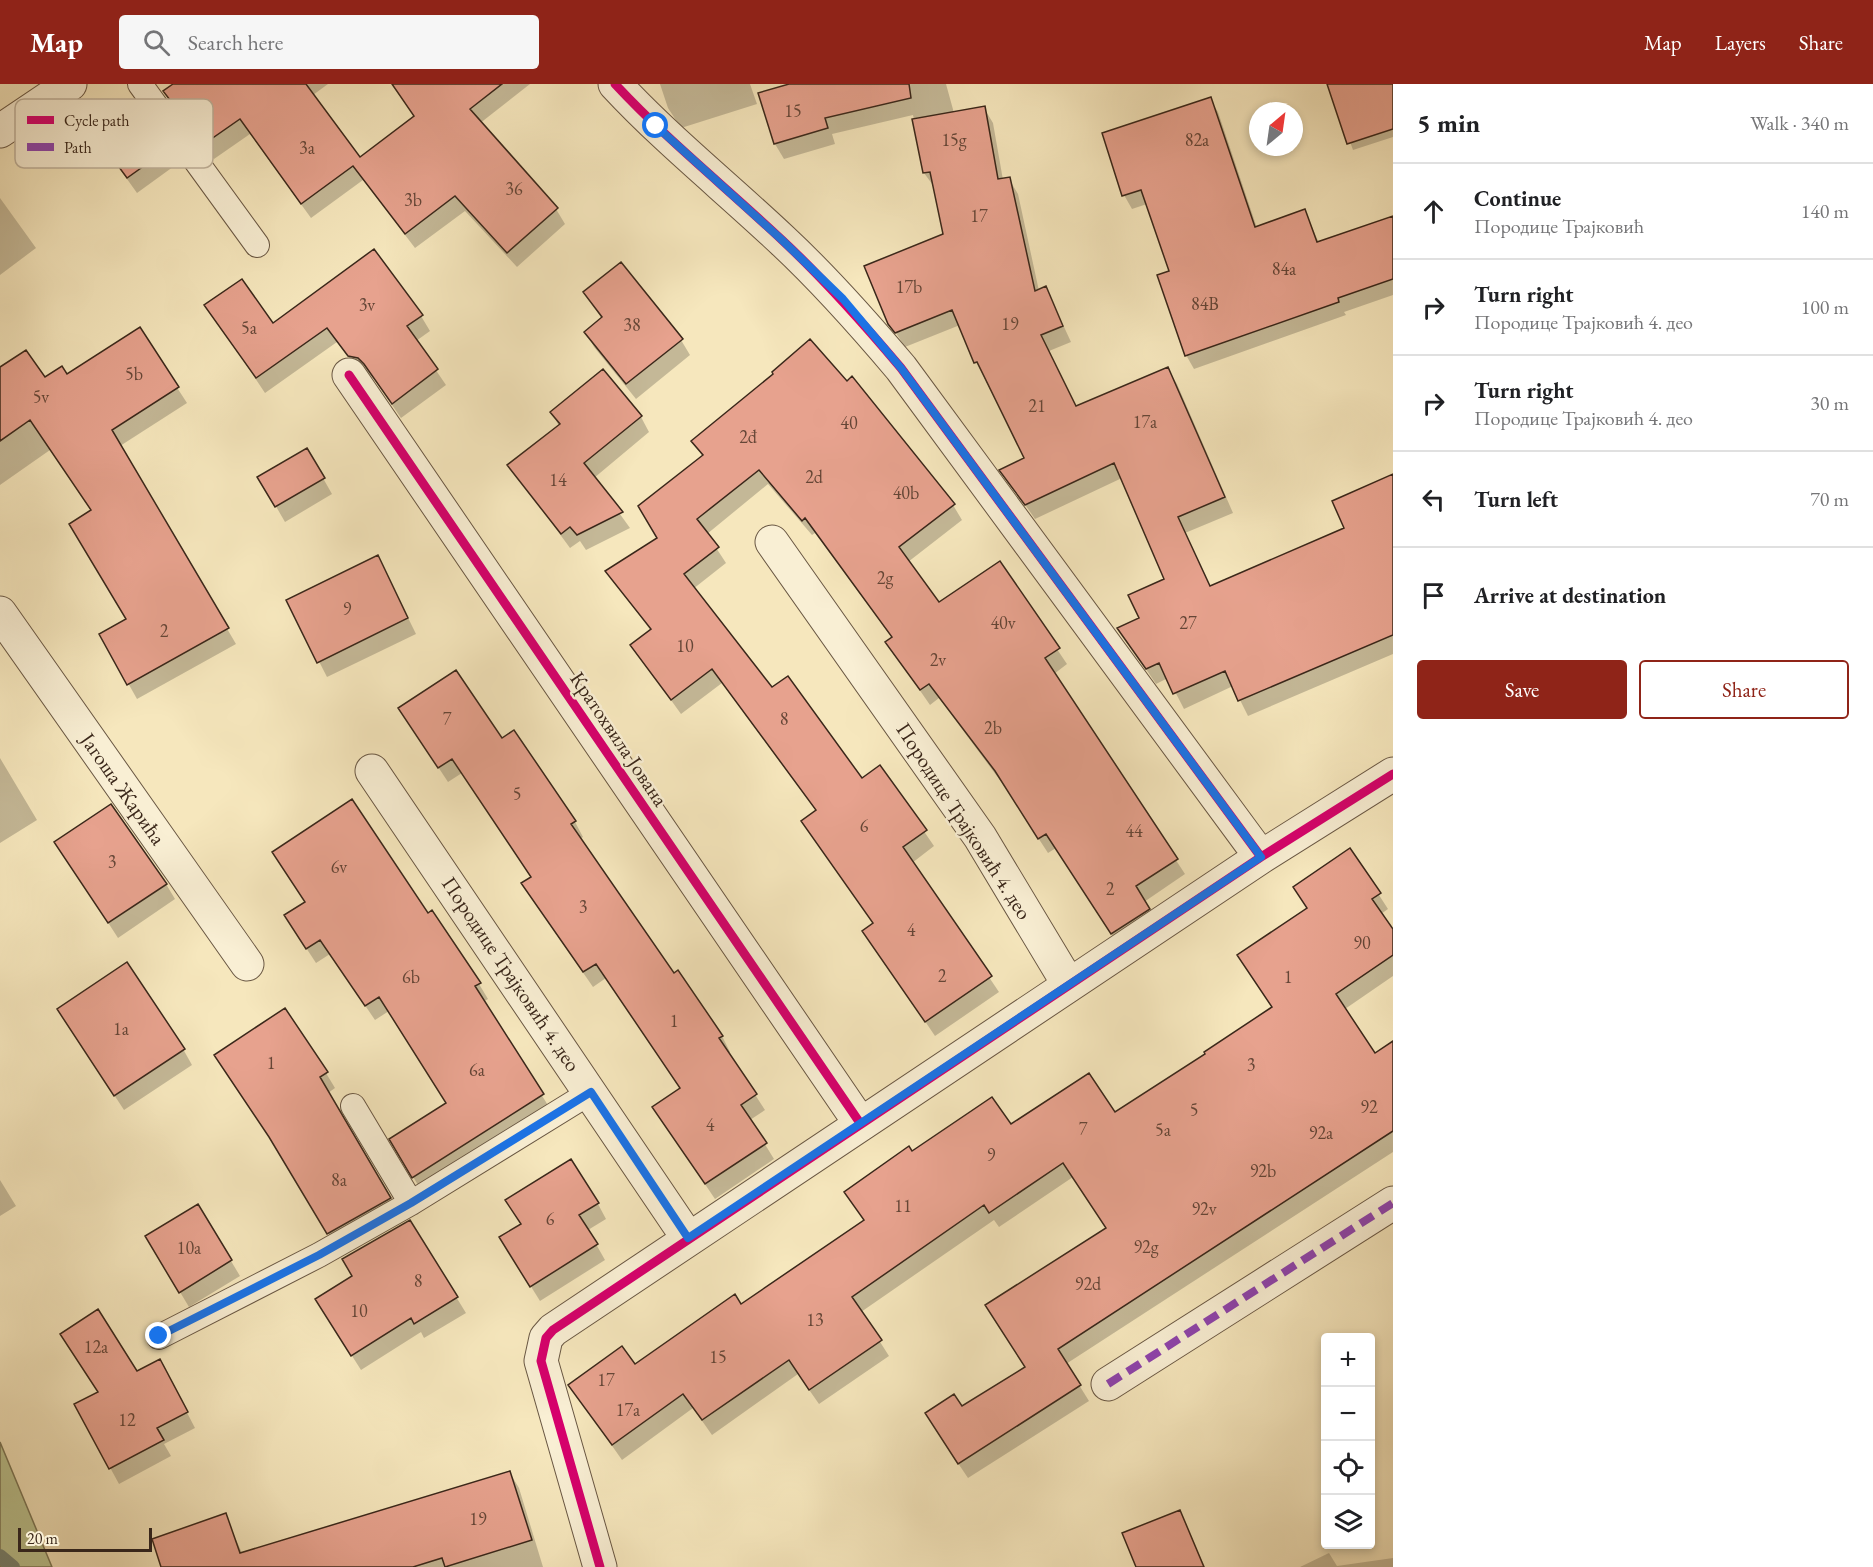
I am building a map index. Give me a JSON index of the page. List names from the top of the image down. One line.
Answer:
{"streets":{"street":["Кратохвила Јована","Јагоша Жарића","Породице Трајковић 4. део"]},"house_numbers":["15","15g","82a","3a","36","3b","17","84a","17b","84B","3v","19","38","5a","5b","5v","21","17a","40","2đ","2d","14","40b","2g","9","40v","27","2","10","2v","7","8","2b","5","6","44","3","6v","2","3","4","90","2","6b","1","1","1a","1","3","6a","92","5","4","7","5a","92a","9","92b","8a","11","92v","6","92g","10a","8","92d","10","13","12a","15","17","17a","12","19"],"legend":["Cycle path","Path"],"scale_bar":"20 m","north":"top right","page":{"header":"Map","search":"Search here","nav":["Map","Layers","Share"],"heading":["5 min","Walk · 340 m"],"list":[["Continue","Породице Трајковић","140 m"],["Turn right","Породице Трајковић 4. део","100 m"],["Turn right","Породице Трајковић 4. део","30 m"],["Turn left","70 m"],"Arrive at destination"],"buttons":["Save","Share"],"map_buttons":["+","−"],"scale":"20 m"}}
